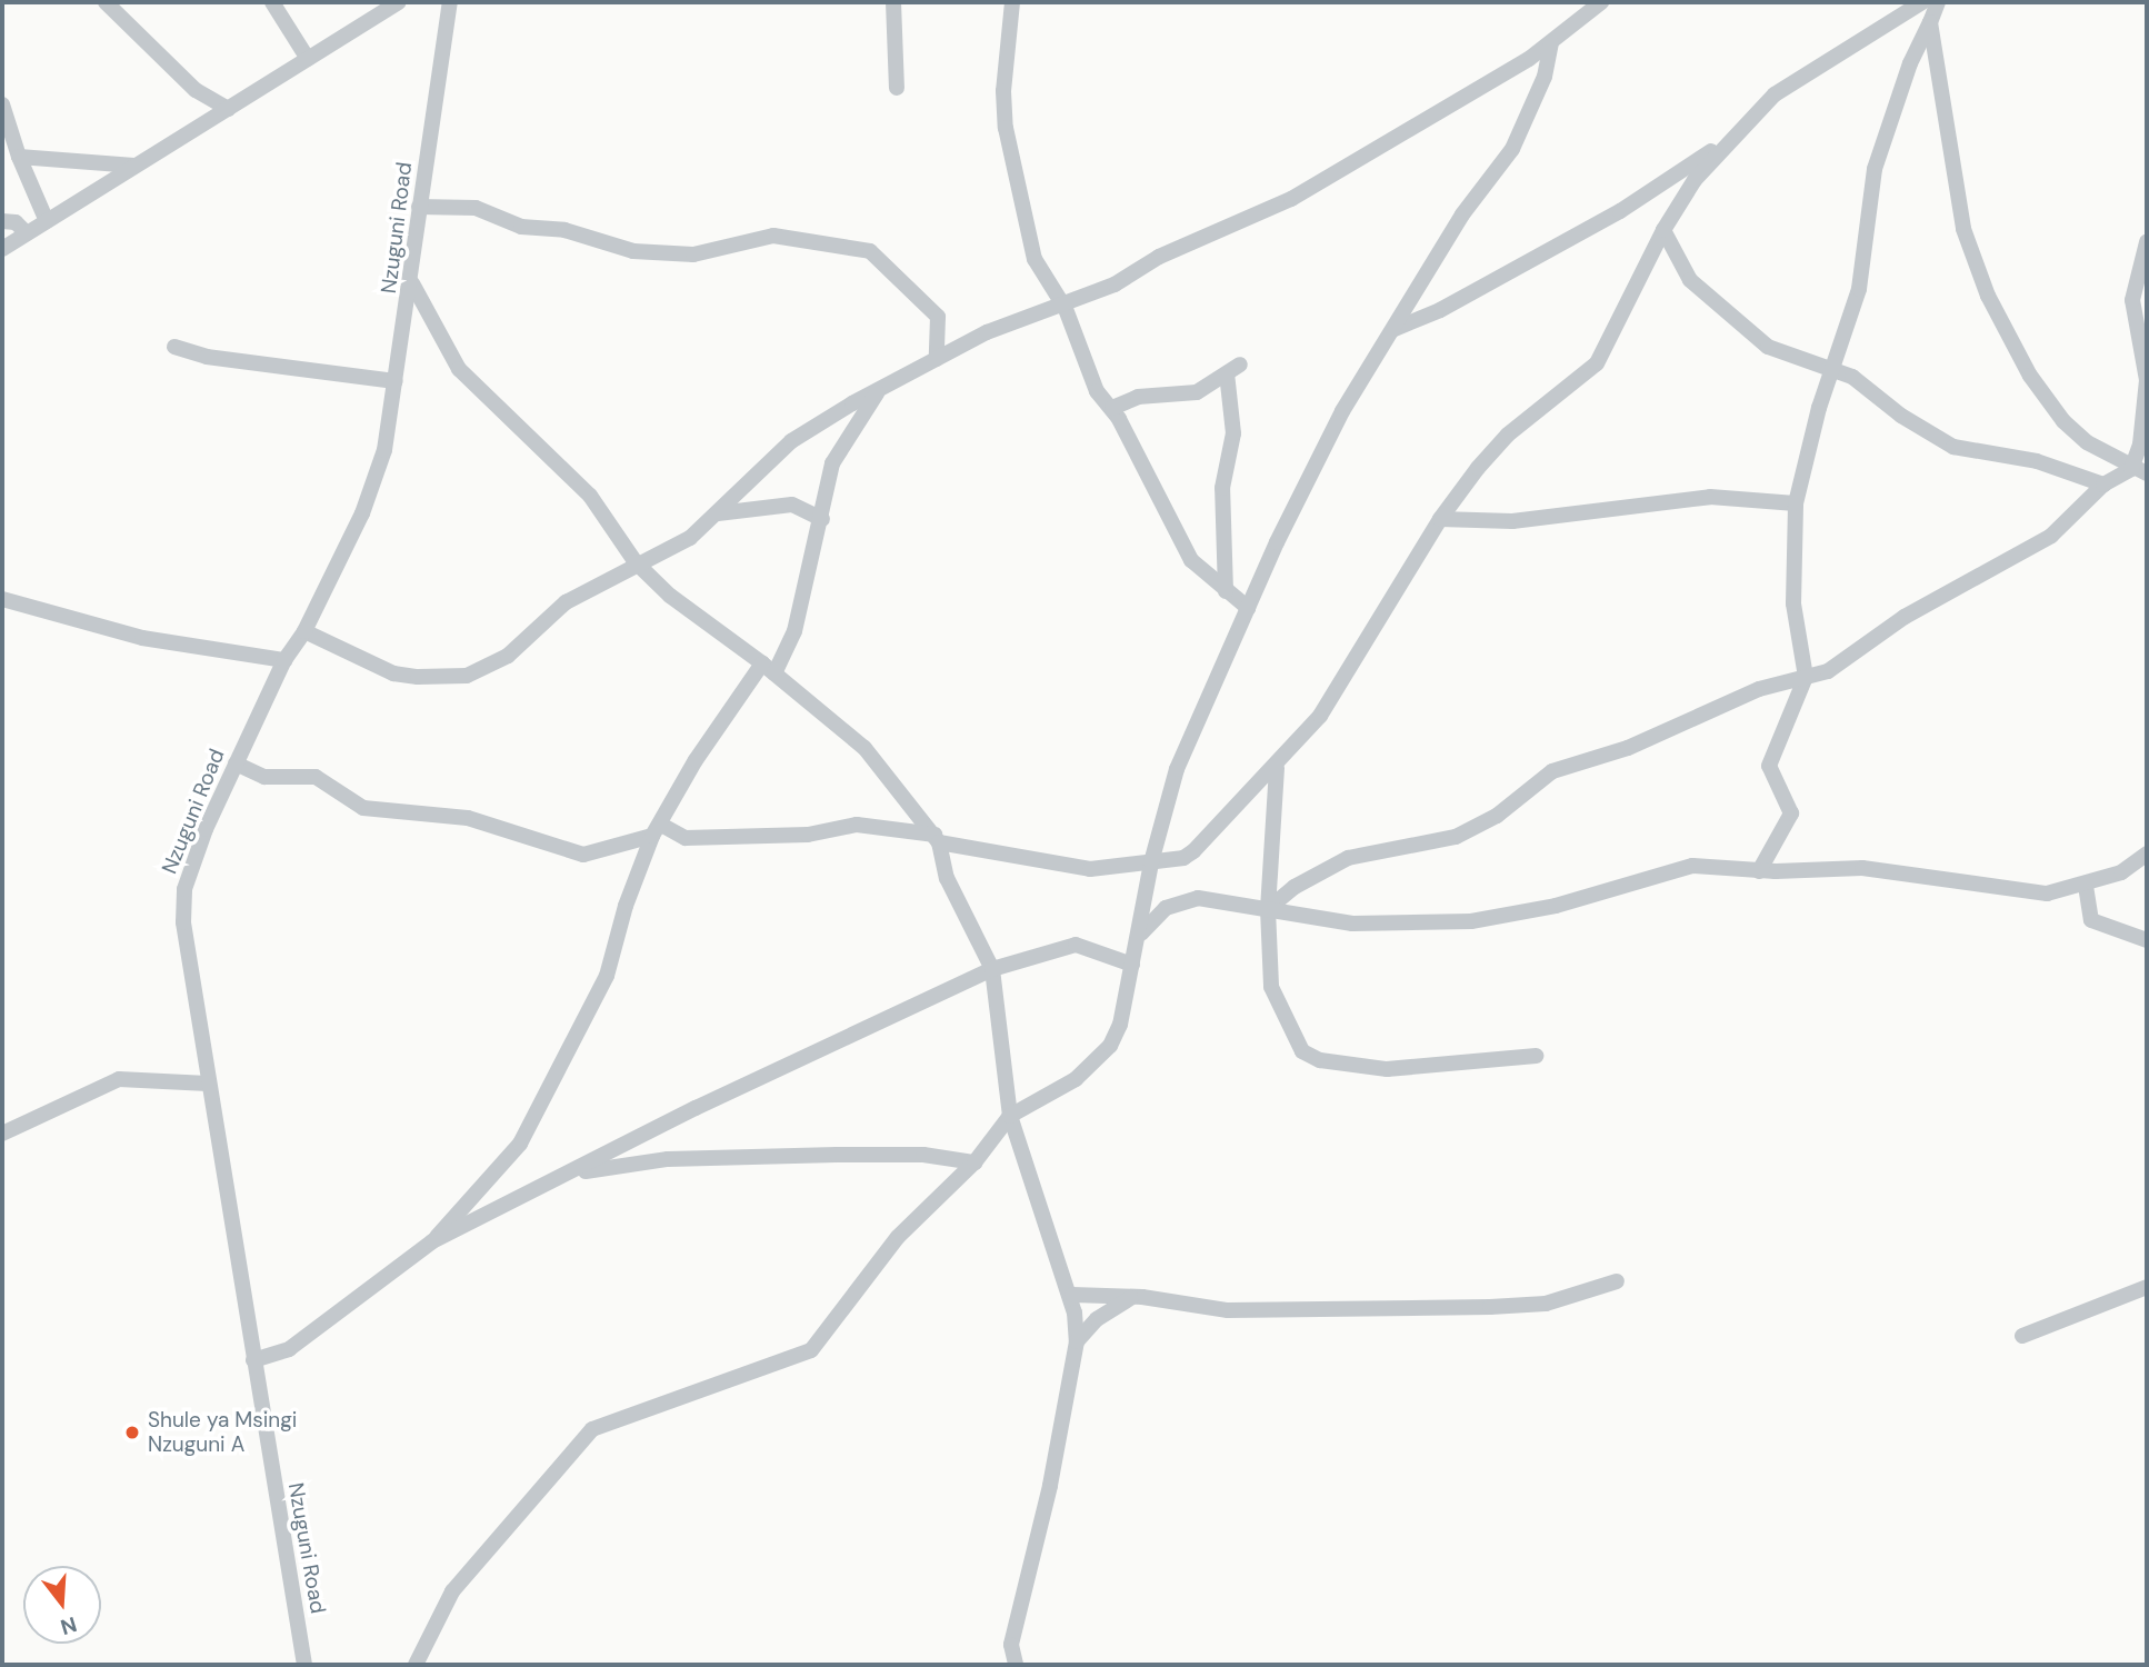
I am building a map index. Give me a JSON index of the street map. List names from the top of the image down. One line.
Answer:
{"streets":{"street":["Nzuguni Road"]},"places":["Shule ya Msingi Nzuguni A"],"north":"bottom"}
